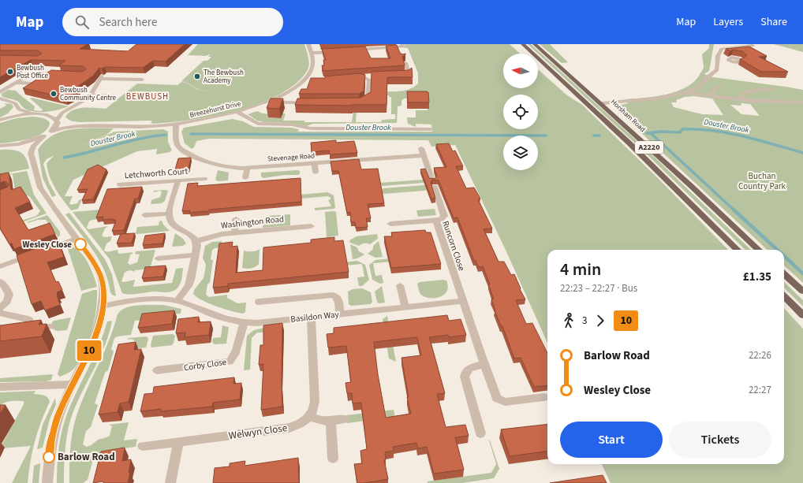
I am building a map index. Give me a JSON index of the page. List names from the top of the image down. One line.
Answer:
{"streets":{"main road":["Horsham Road","A2220"],"street":["Breezehurst Drive","Stevenage Road","Letchworth Court","Washington Road","Runcorn Close","Basildon Way","Corby Close","Welwyn Close"]},"crossings":[["Breezehurst Drive","Stevenage Road"],["Runcorn Close","Basildon Way"],["Basildon Way","Corby Close"]],"districts":["BEWBUSH"],"water":["Douster Brook"],"parks":["Buchan Country Park"],"places":["Bewbush Post Office","The Bewbush Academy","Bewbush Community Centre","Wesley Close","Barlow Road"],"lines":["bus line 10"],"north":"left","page":{"header":"Map","search":"Search here","nav":["Map","Layers","Share"],"on_map":"10","heading":["4 min","22:23 – 22:27 · Bus","£1.35"],"legs":["3","10"],"list":[{"name":"Barlow Road","value":"22:26"},{"name":"Wesley Close","value":"22:27"}],"buttons":["Start","Tickets"]}}
